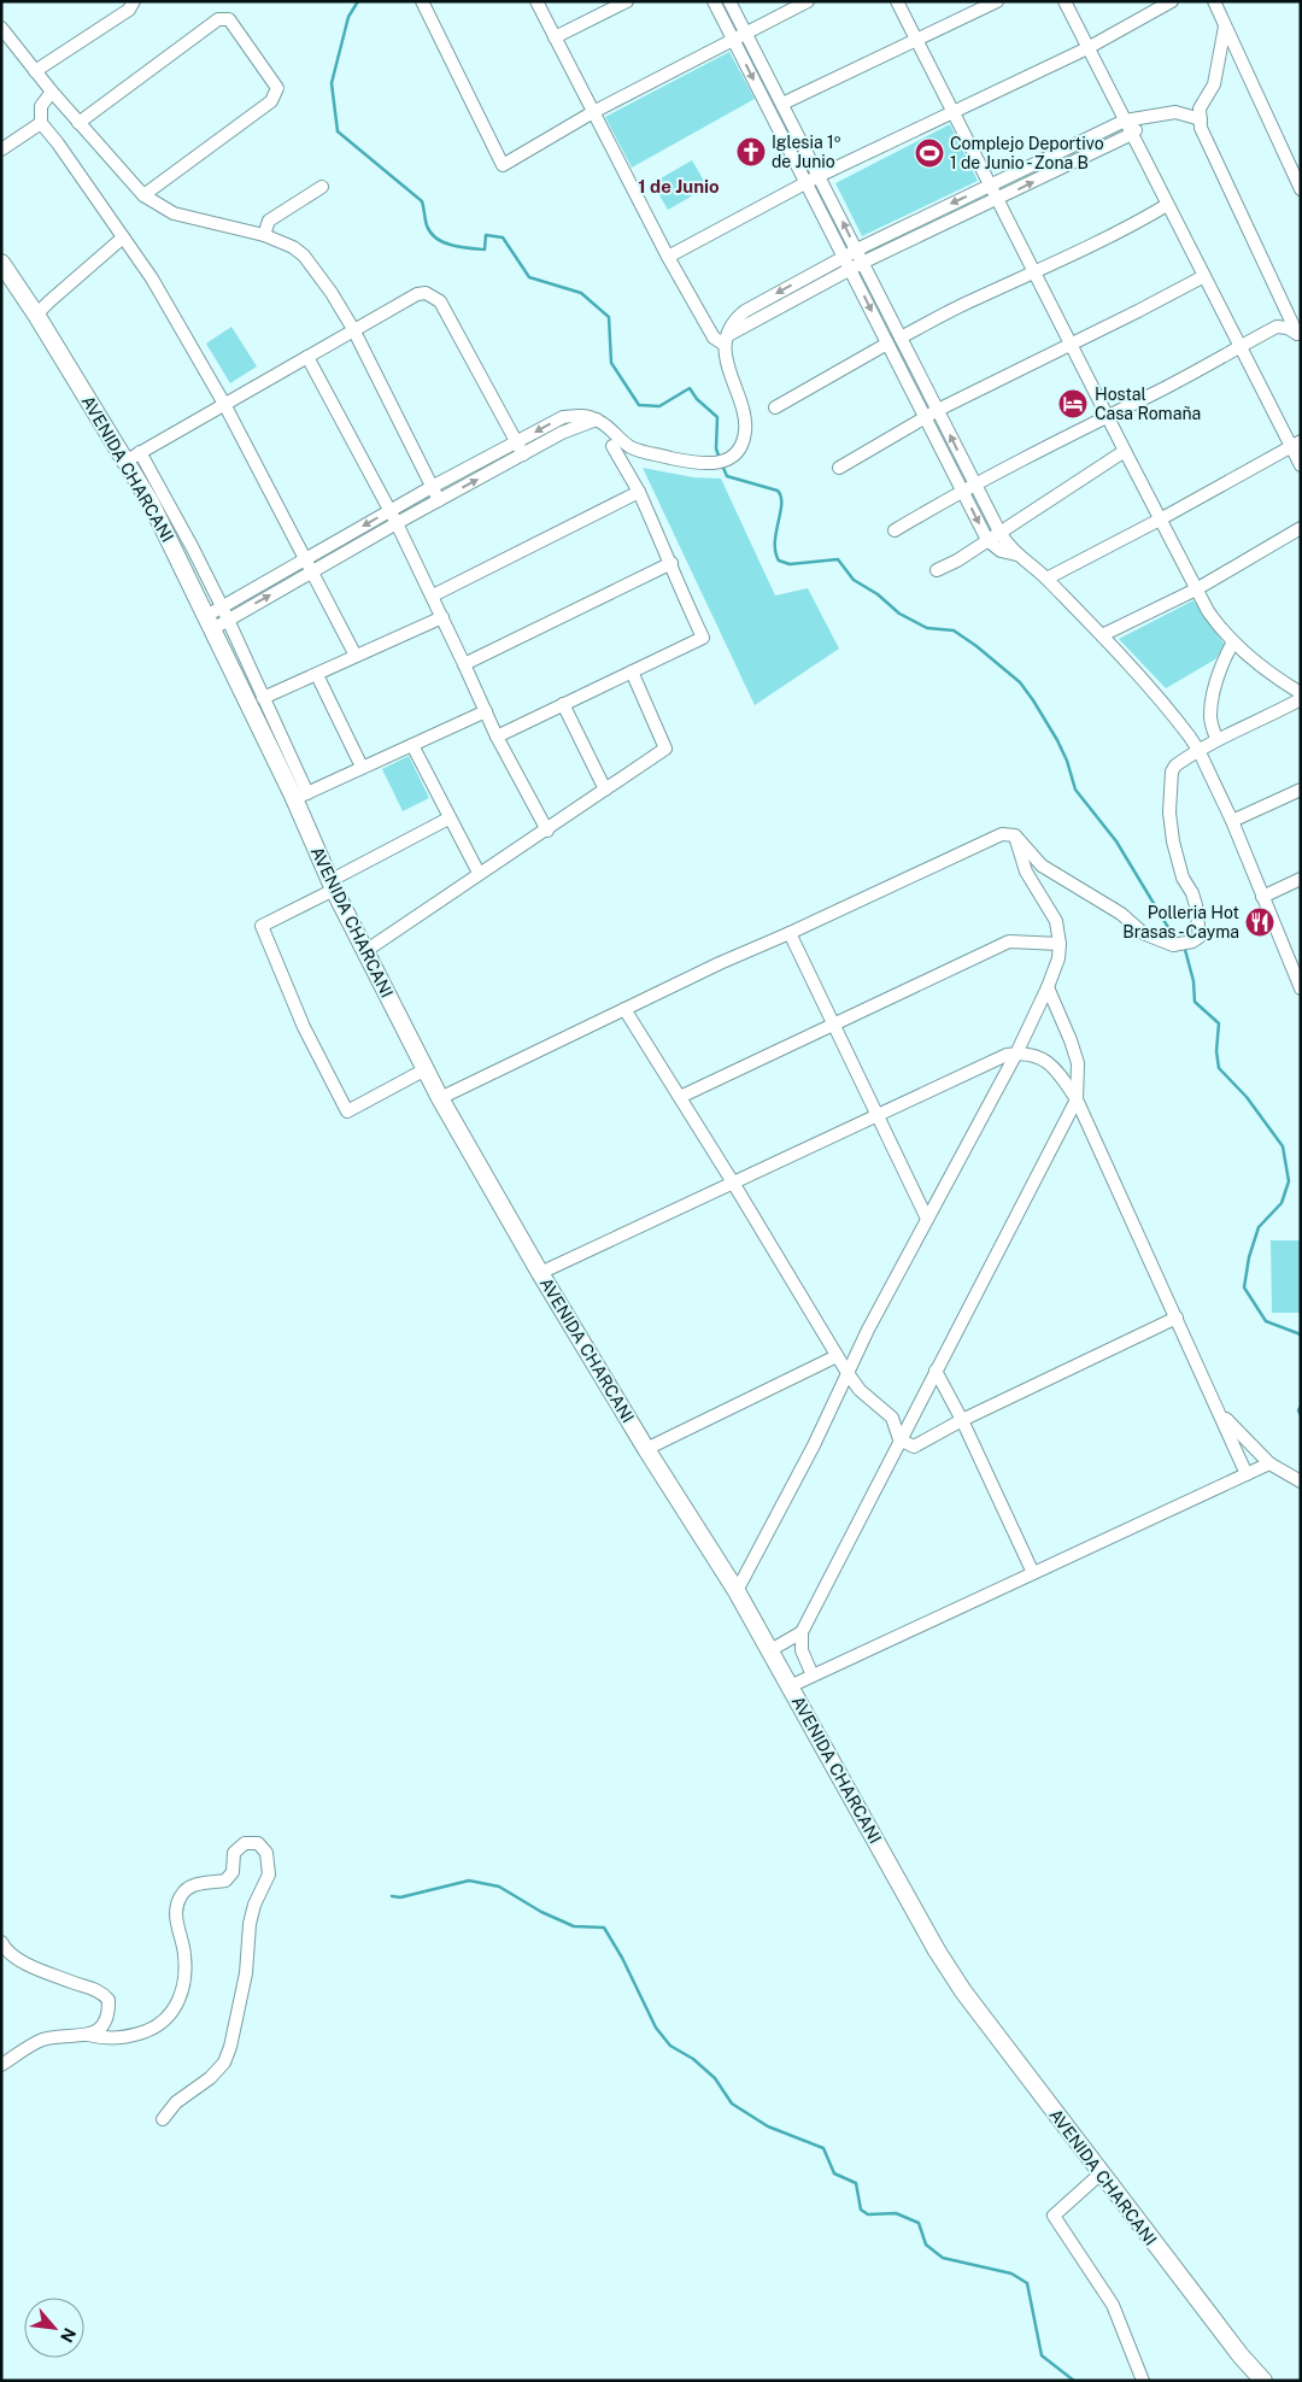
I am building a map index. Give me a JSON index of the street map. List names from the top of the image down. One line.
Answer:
{"streets":{"main road":["AVENIDA CHARCANI"]},"districts":["1 de Junio"],"places":{"church":["Iglesia 1º de Junio"],"sports":["Complejo Deportivo 1 de Junio - Zona B"],"hotel":["Hostal Casa Romaña"],"restaurant":["Polleria Hot Brasas - Cayma"]},"north":"bottom right"}
